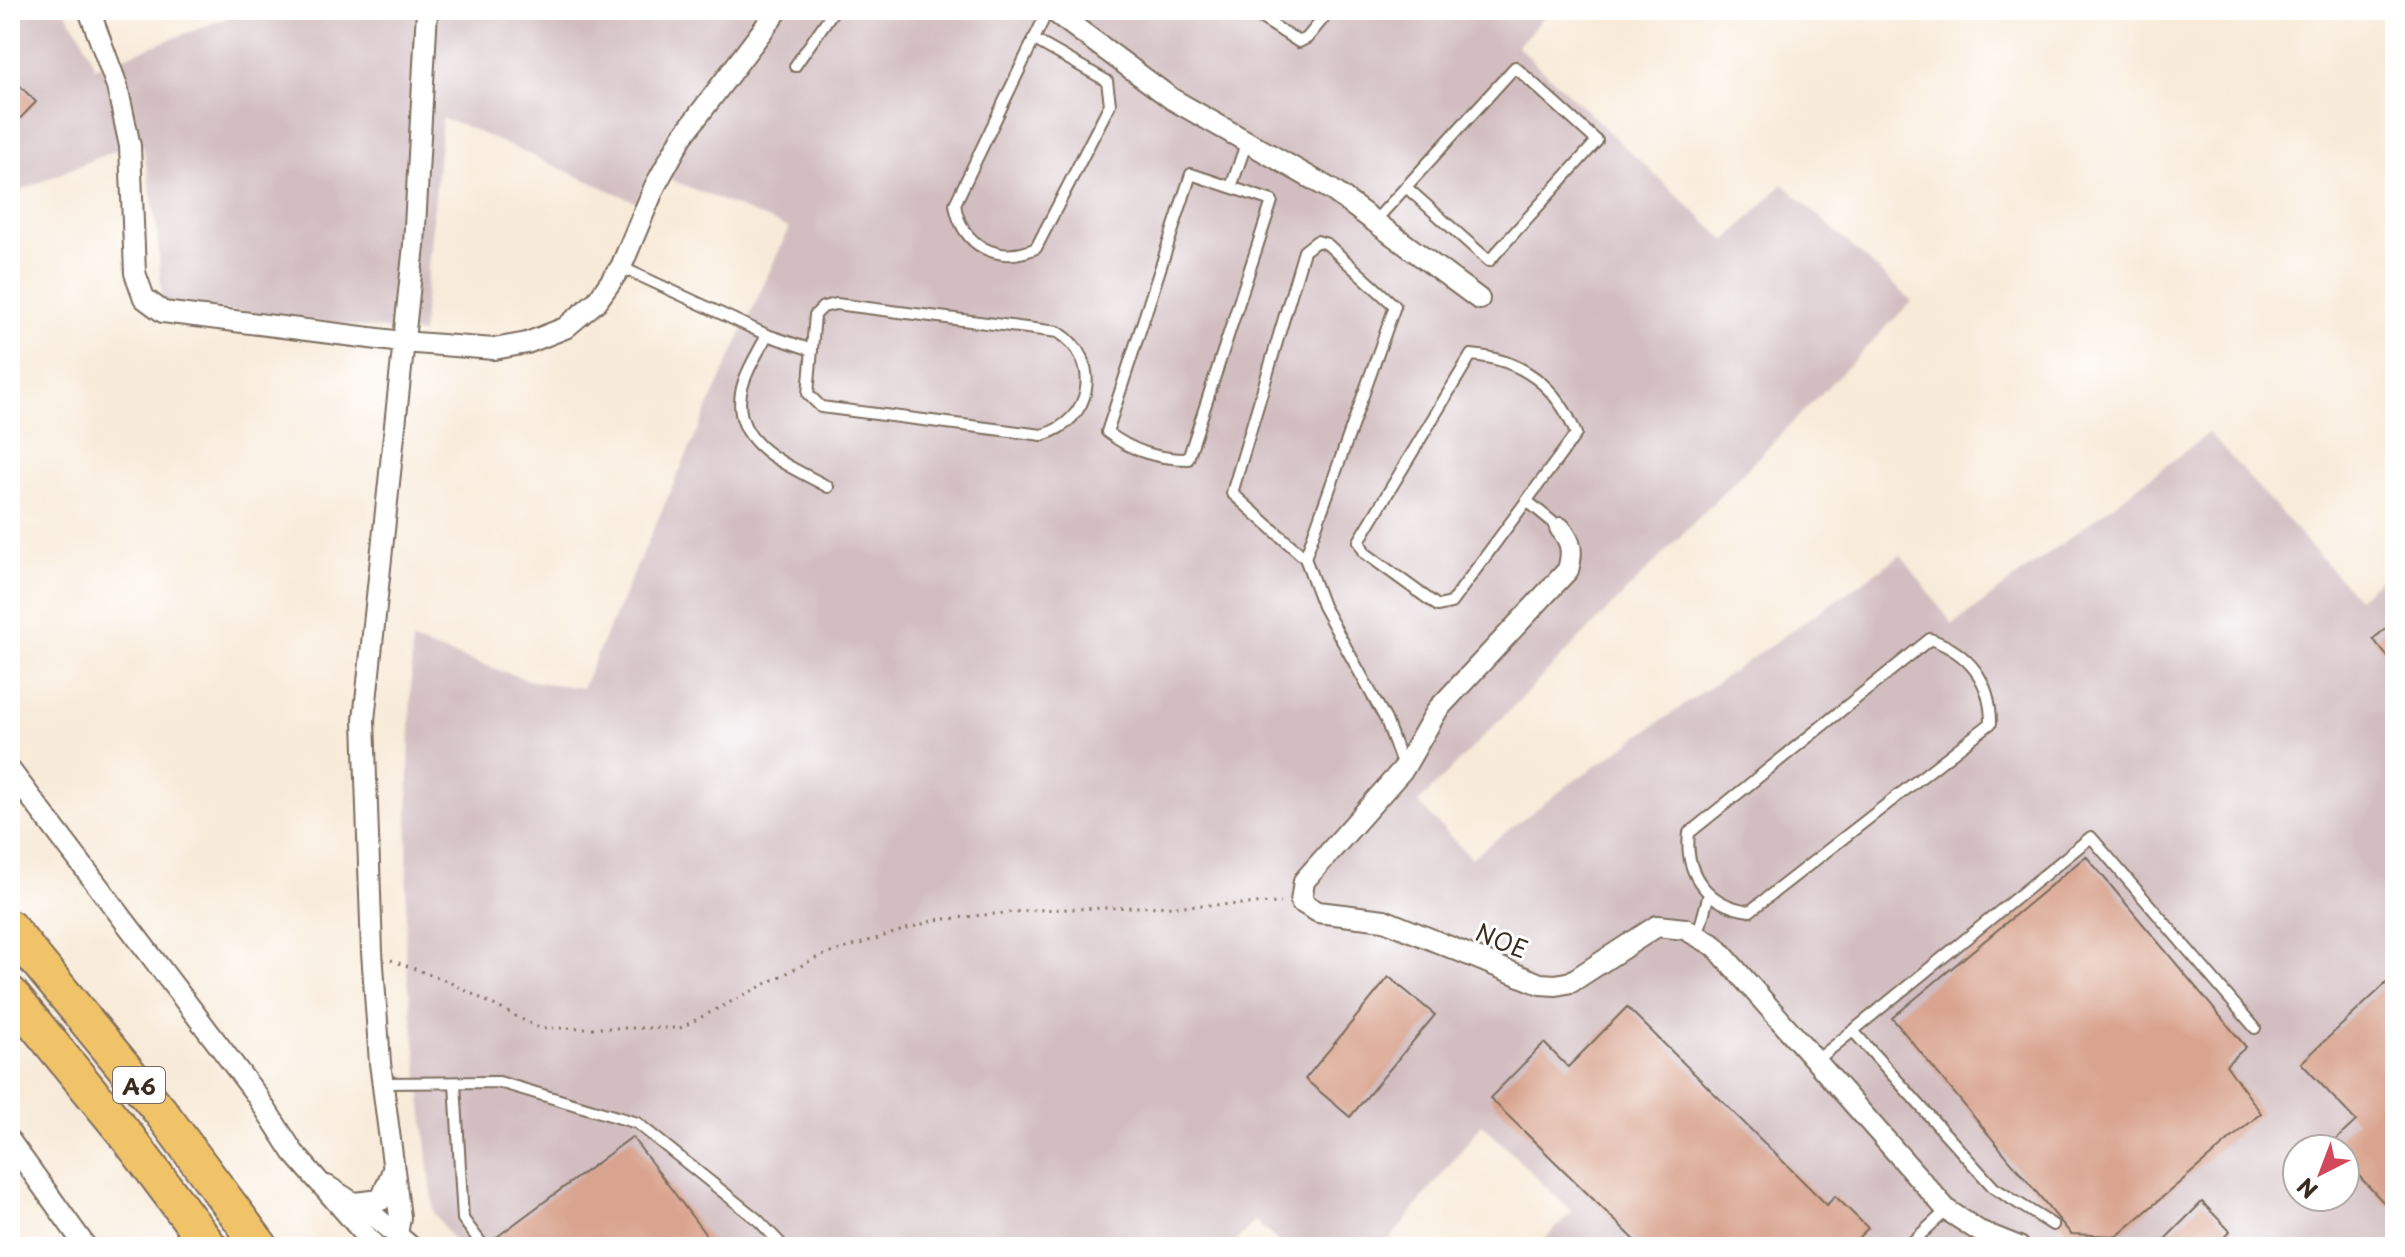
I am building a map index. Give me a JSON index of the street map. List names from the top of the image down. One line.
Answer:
{"streets":{"highway":["Α6"],"street":["NOE"]},"north":"bottom left"}
